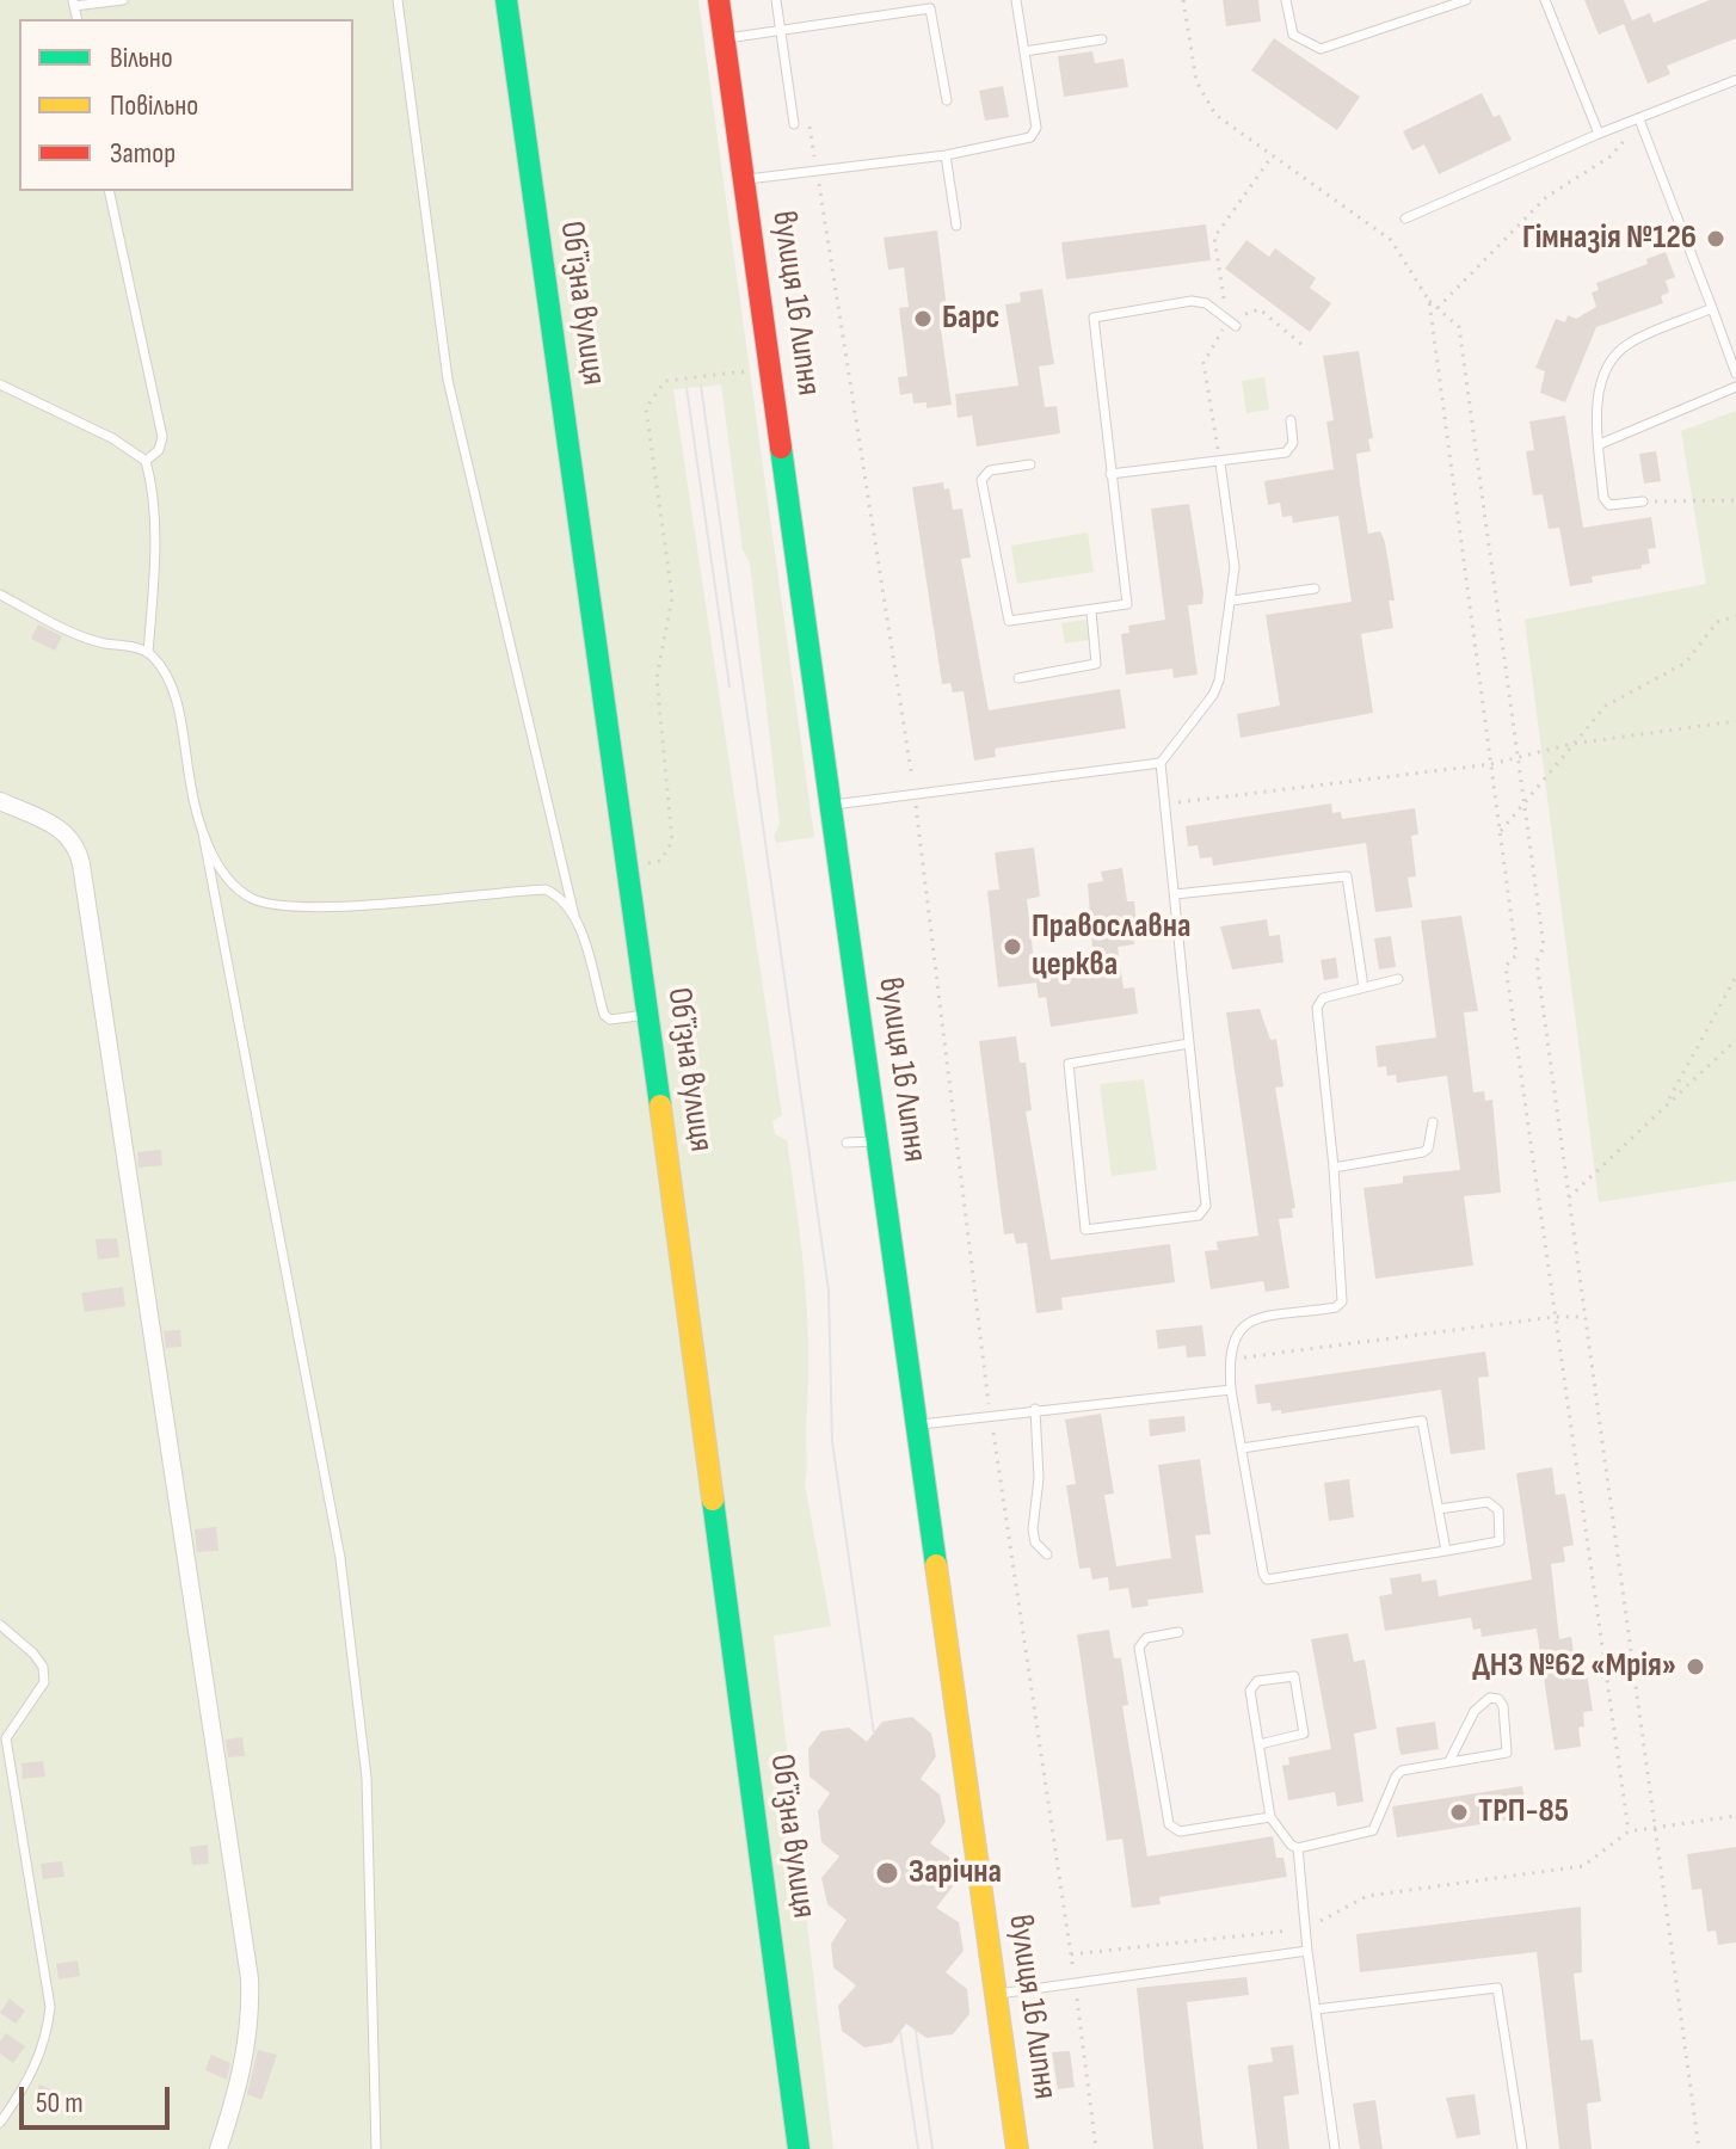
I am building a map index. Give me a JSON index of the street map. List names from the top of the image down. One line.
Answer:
{"streets":{"street":["Обʼїзна вулиця","вулиця 16 Липня"]},"places":["Гімназія №126","Барс","Православна церква","ДНЗ №62 «Мрія»","ТРП-85","Зарічна"],"legend":["Вільно","Повільно","Затор"],"scale_bar":"50 m"}
